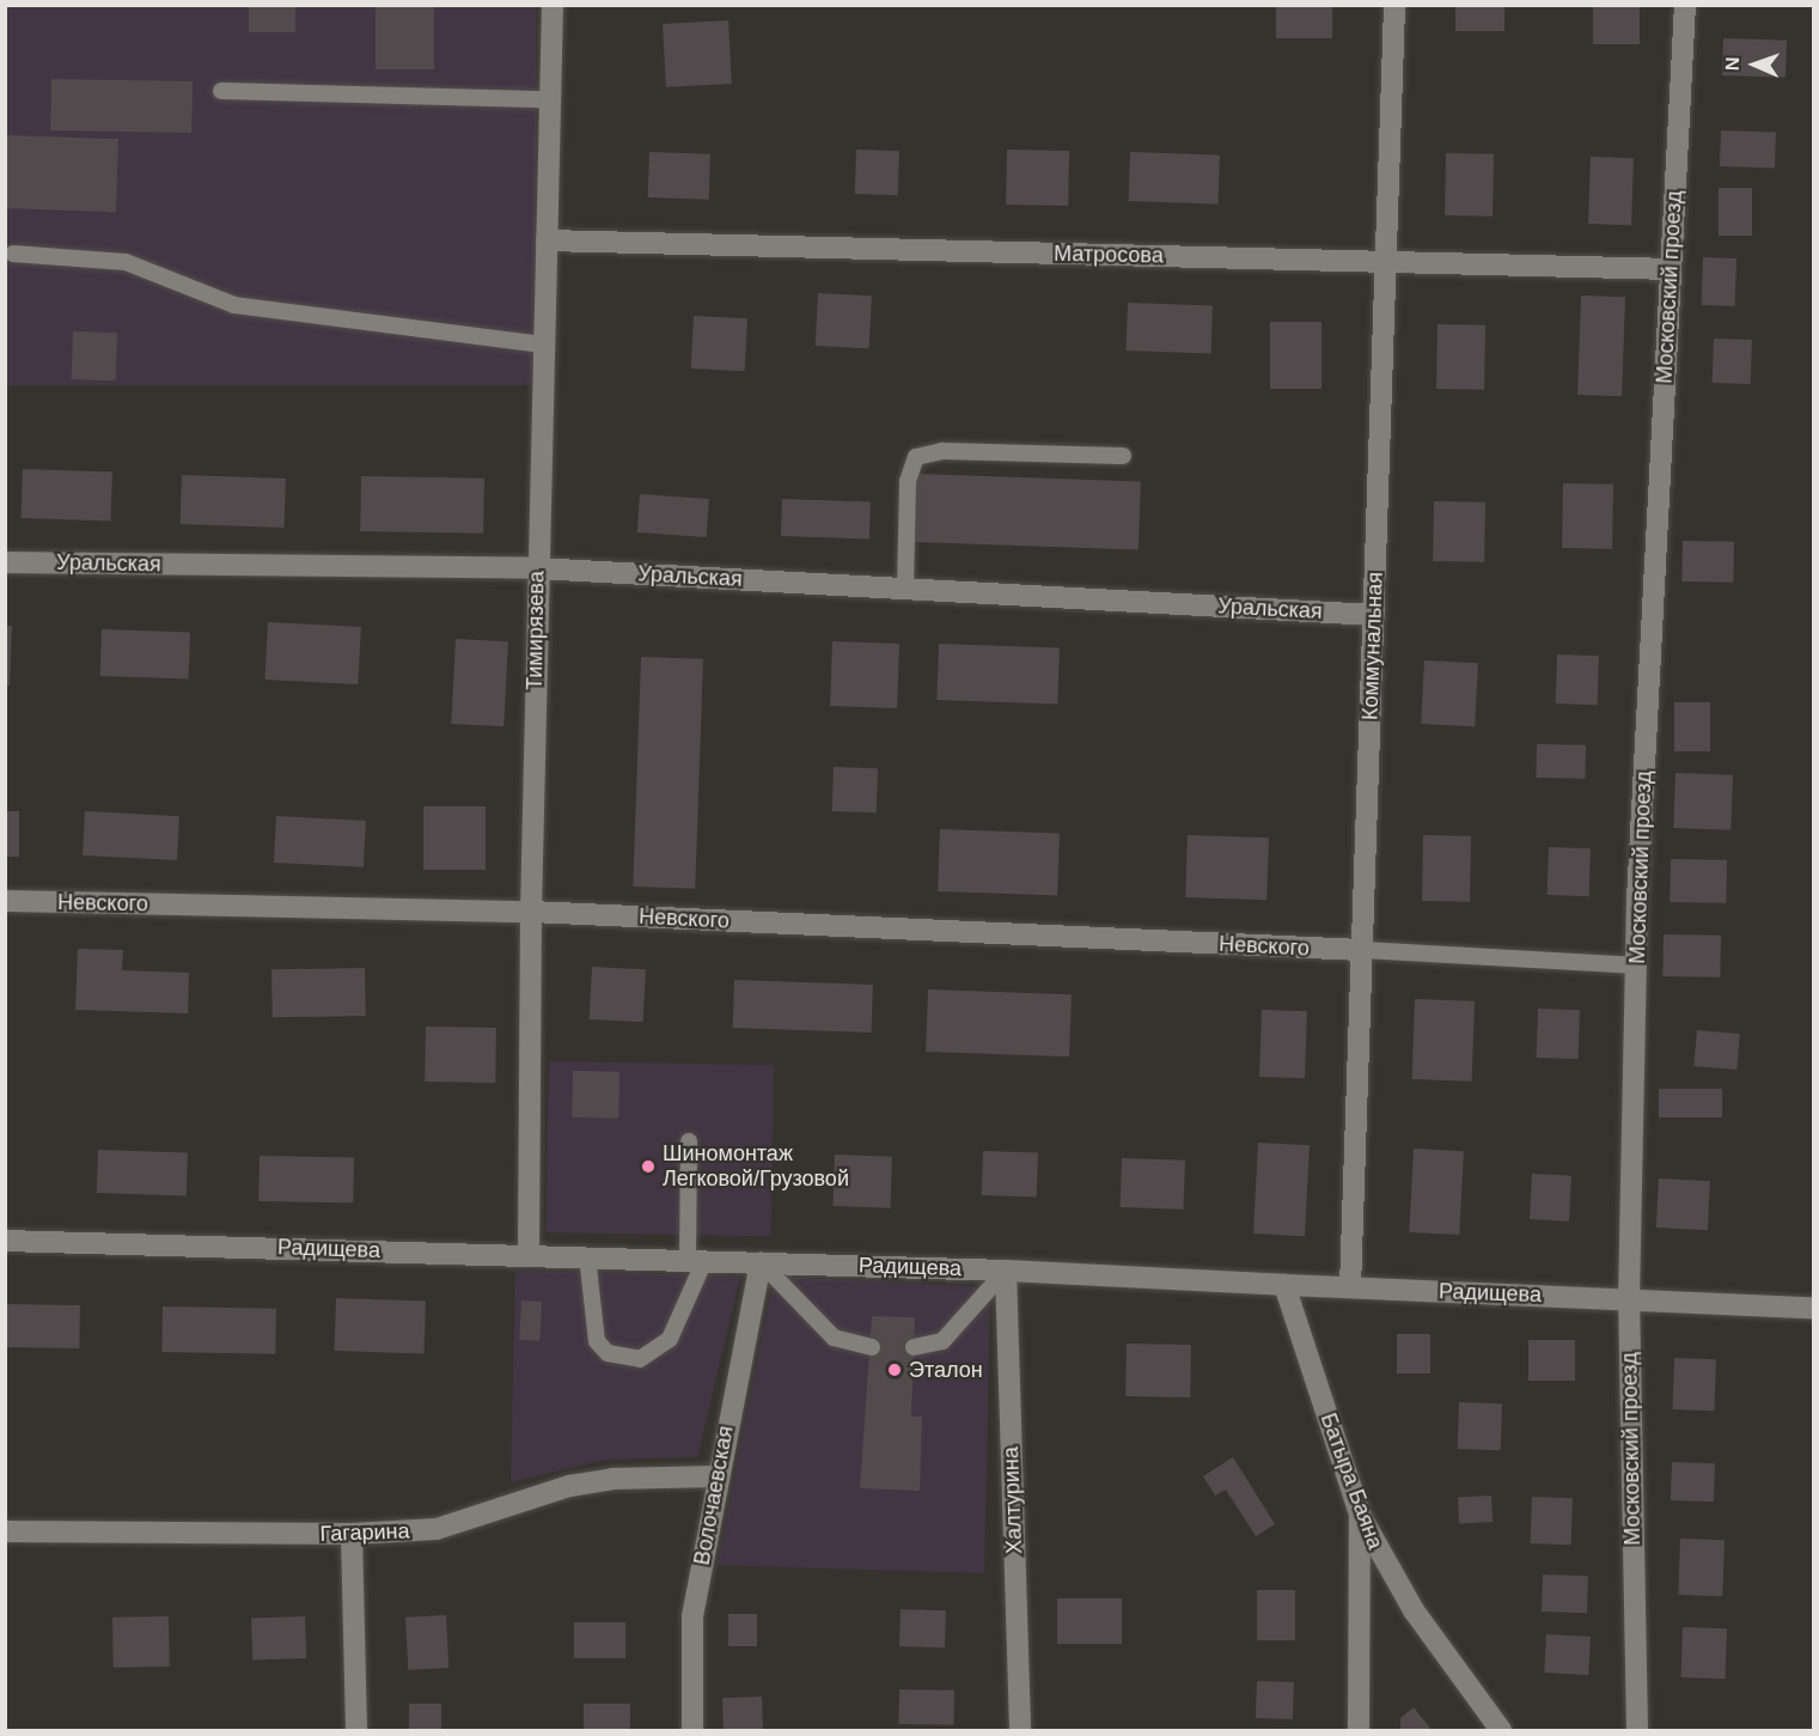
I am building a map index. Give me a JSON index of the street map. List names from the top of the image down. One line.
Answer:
{"streets":{"street":["Матросова","Московский проезд","Уральская","Тимирязева","Коммунальная","Невского","Радищева","Батыра Баяна","Волочаевская","Халтурина","Гагарина"]},"crossings":[["Матросова","Московский проезд"],["Матросова","Тимирязева"],["Матросова","Коммунальная"],["Московский проезд","Радищева"],["Уральская","Тимирязева"],["Уральская","Коммунальная"],["Тимирязева","Невского"],["Тимирязева","Радищева"],["Коммунальная","Невского"],["Коммунальная","Радищева"],["Радищева","Батыра Баяна"],["Радищева","Волочаевская"],["Радищева","Халтурина"],["Волочаевская","Гагарина"]],"places":["Шиномонтаж Легковой/Грузовой","Эталон"],"north":"left"}
